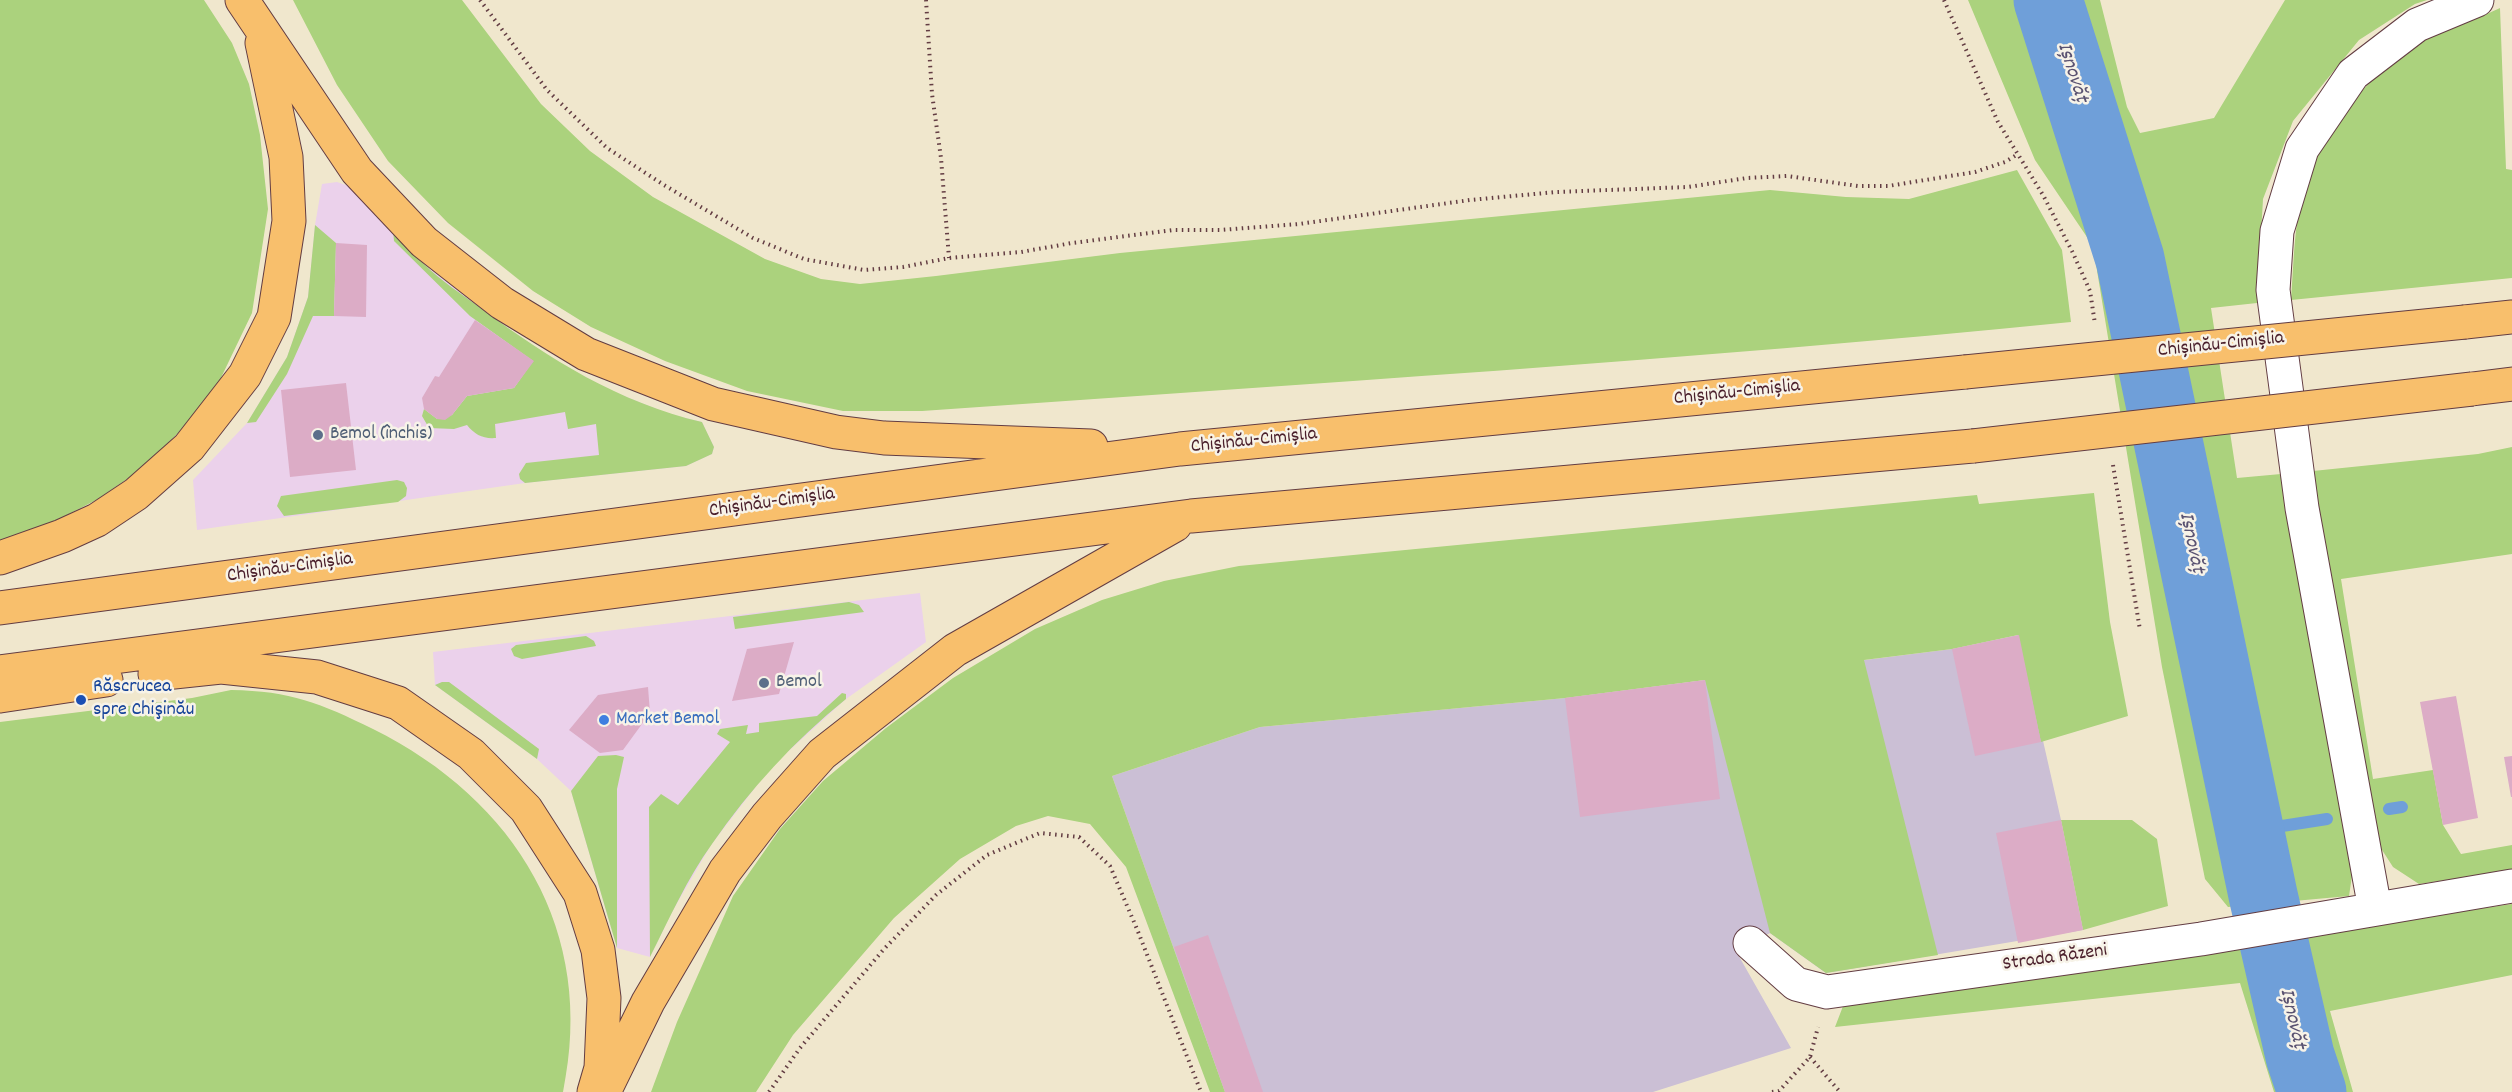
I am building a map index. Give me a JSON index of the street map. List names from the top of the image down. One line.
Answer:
{"streets":{"highway":["Chișinău-Cimișlia"],"street":["Strada Răzeni"]},"water":["Ișnovăț"],"places":["Bemol (închis)","Bemol","Răscrucea spre Chişinău","Market Bemol"]}
